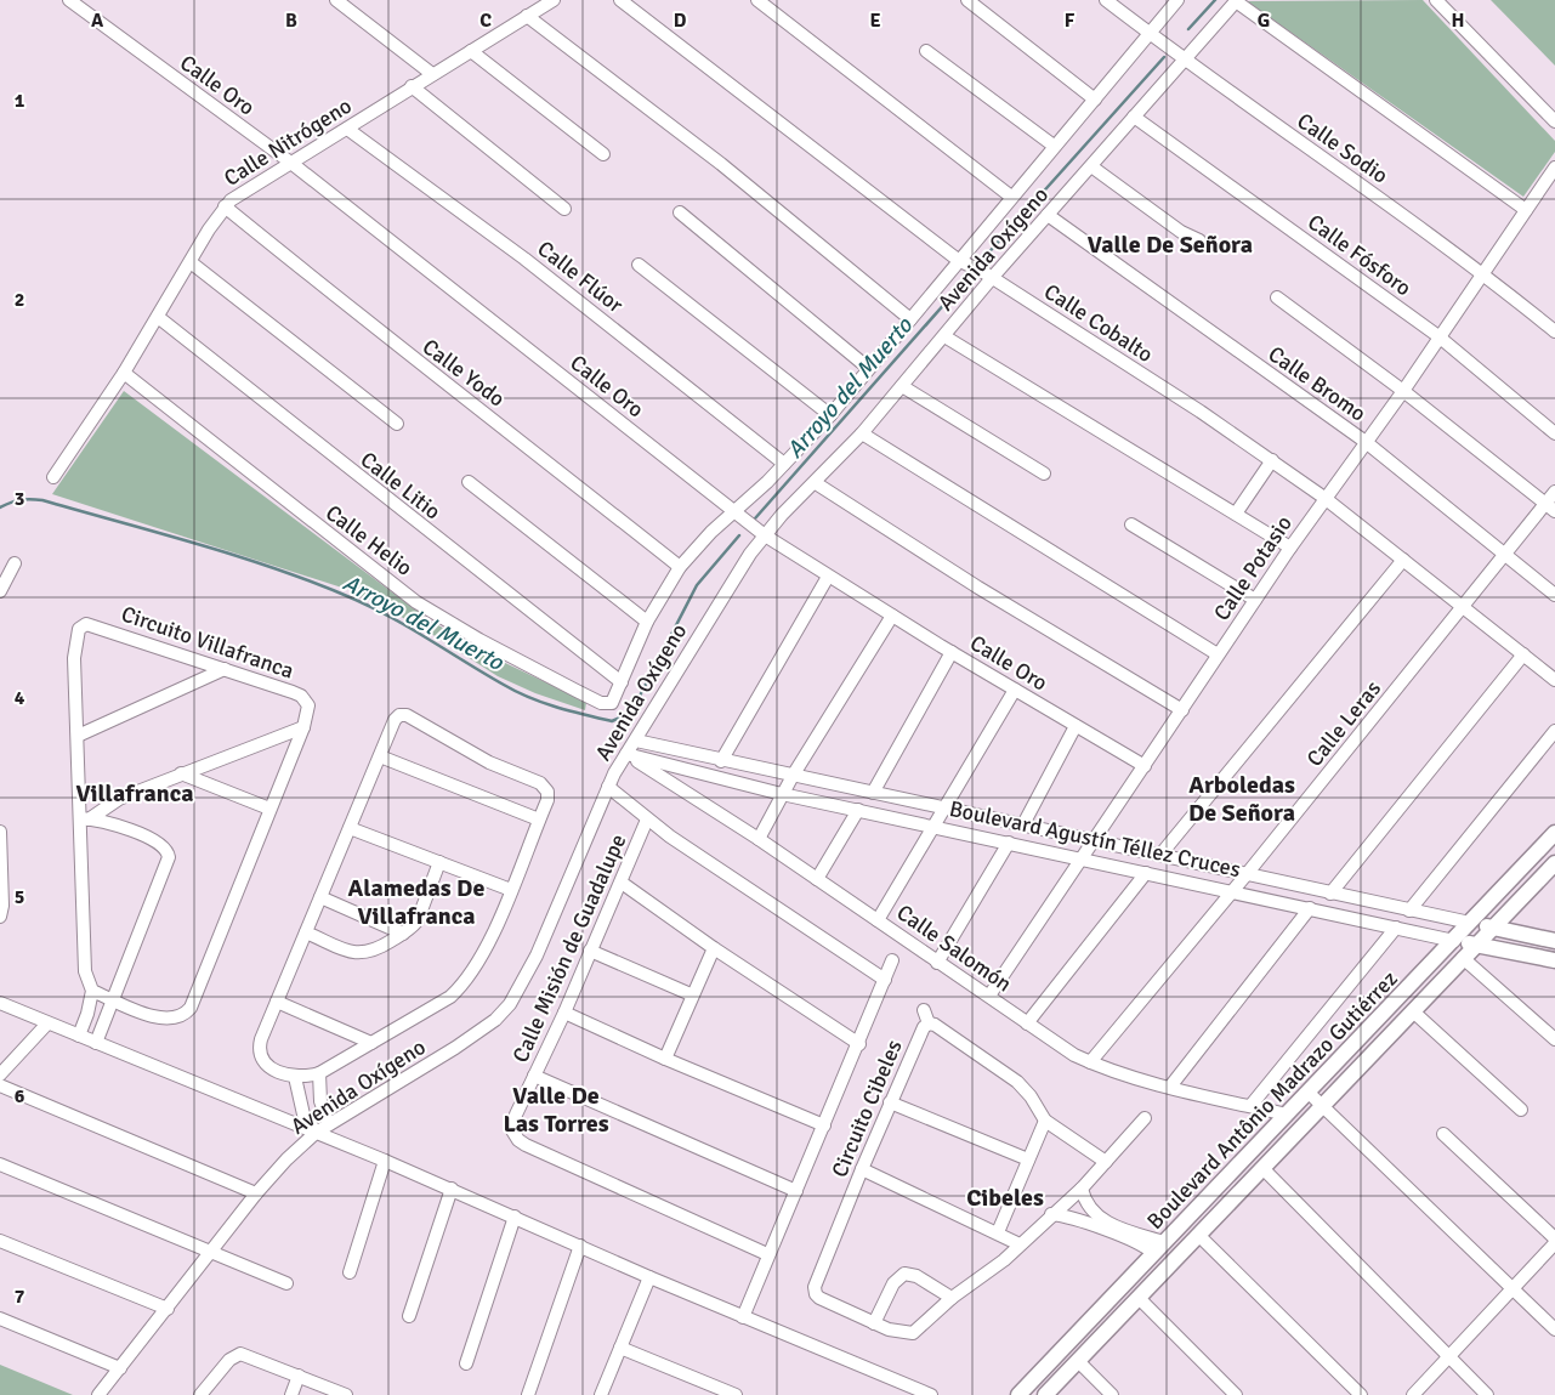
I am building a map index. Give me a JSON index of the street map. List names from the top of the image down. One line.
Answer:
{"streets":{"street":["Calle Oro","Calle Nitrógeno","Calle Sodio","Avenida Oxígeno","Calle Fósforo","Calle Flúor","Calle Cobalto","Calle Yodo","Calle Bromo","Calle Litio","Calle Helio","Calle Potasio","Circuito Villafranca","Calle Leras","Boulevard Agustín Téllez Cruces","Calle Misión de Guadalupe","Calle Salomón","Boulevard Antônio Madrazo Gutiérrez","Circuito Cibeles"]},"crossings":[["Calle Oro","Calle Nitrógeno"],["Calle Oro","Avenida Oxígeno"],["Calle Oro","Calle Potasio"],["Calle Nitrógeno","Calle Flúor"],["Calle Nitrógeno","Calle Yodo"],["Calle Nitrógeno","Calle Litio"],["Calle Nitrógeno","Calle Helio"],["Calle Sodio","Avenida Oxígeno"],["Calle Sodio","Calle Potasio"],["Avenida Oxígeno","Calle Fósforo"],["Avenida Oxígeno","Calle Flúor"],["Avenida Oxígeno","Calle Cobalto"],["Avenida Oxígeno","Calle Yodo"],["Avenida Oxígeno","Calle Bromo"],["Avenida Oxígeno","Calle Litio"],["Avenida Oxígeno","Calle Helio"],["Avenida Oxígeno","Boulevard Agustín Téllez Cruces"],["Avenida Oxígeno","Calle Salomón"],["Calle Fósforo","Calle Potasio"],["Calle Cobalto","Calle Potasio"],["Calle Cobalto","Calle Leras"],["Calle Bromo","Calle Potasio"],["Calle Bromo","Calle Leras"],["Calle Potasio","Boulevard Agustín Téllez Cruces"],["Calle Potasio","Calle Salomón"],["Calle Leras","Boulevard Agustín Téllez Cruces"],["Calle Leras","Calle Salomón"],["Boulevard Agustín Téllez Cruces","Calle Salomón"],["Boulevard Agustín Téllez Cruces","Boulevard Antônio Madrazo Gutiérrez"],["Calle Salomón","Boulevard Antônio Madrazo Gutiérrez"]],"districts":["Valle De Señora","Arboledas De Señora","Villafranca","Alamedas De Villafranca","Valle De Las Torres","Cibeles"],"water":["Arroyo del Muerto"],"grid":{"columns":["A","B","C","D","E","F","G","H"],"rows":["1","2","3","4","5","6","7"]}}
